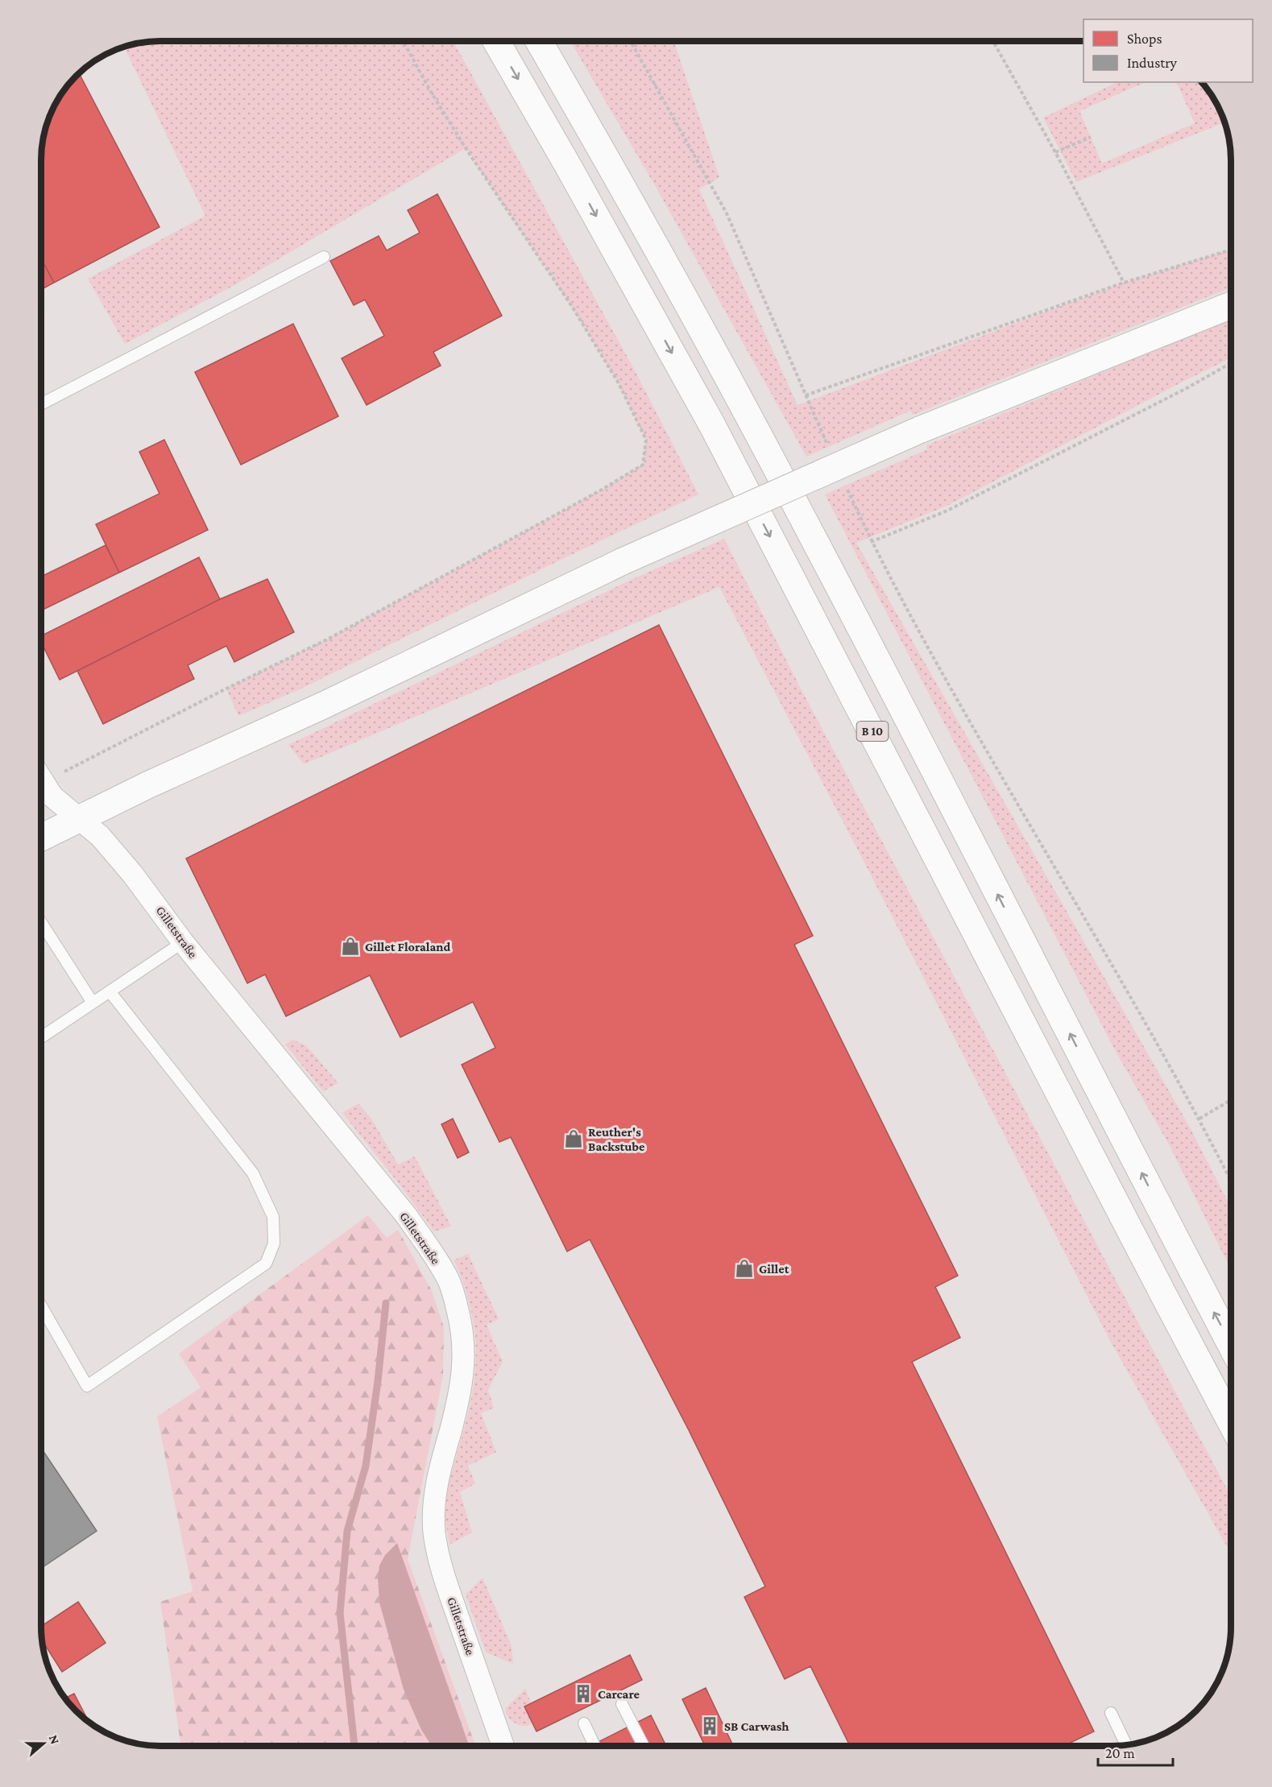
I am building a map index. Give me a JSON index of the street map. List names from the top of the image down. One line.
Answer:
{"streets":{"main road":["B 10"],"street":["Gilletstraße"]},"places":{"shop":["Gillet Floraland","Reuther's Backstube","Gillet"],"building":["Carcare","SB Carwash"]},"legend":["Shops","Industry"],"scale_bar":"20 m","north":"right"}
